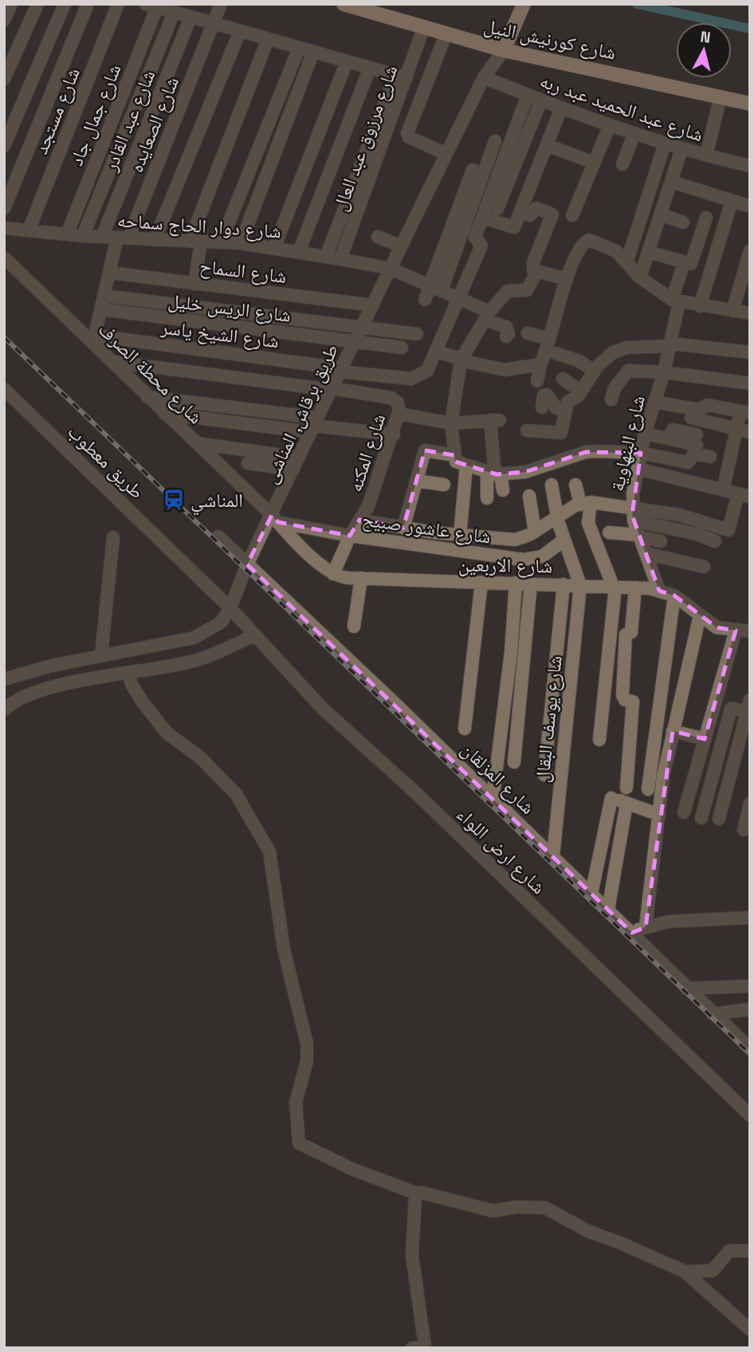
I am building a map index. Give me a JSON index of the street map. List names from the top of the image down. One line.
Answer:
{"streets":{"main road":["شارع كورنيش النيل"],"street":["شارع عبد الحميد عبد ربه","شارع مستجد","شارع جمال جاد","شارع عبد القادر","شارع الصعايده","شارع مرزوق عبد العال","شارع دوار الحاج سماحه","شارع السماح","شارع الريس خليل","شارع الشيخ ياسر","شارع محطة الصرف","طريق برقاش, المناشى","شارع البنهاوية","شارع المكنه","طريق معطوب","شارع عاشور صبيح","شارع الاربعين","شارع يوسف البقال","شارع المزلقان","شارع ارض اللواء"]},"crossings":[["شارع كورنيش النيل","شارع مرزوق عبد العال"],["شارع كورنيش النيل","طريق برقاش, المناشى"],["شارع عبد الحميد عبد ربه","طريق برقاش, المناشى"],["شارع مستجد","شارع دوار الحاج سماحه"],["شارع جمال جاد","شارع دوار الحاج سماحه"],["شارع عبد القادر","شارع دوار الحاج سماحه"],["شارع الصعايده","شارع دوار الحاج سماحه"],["شارع الصعايده","شارع السماح"],["شارع الصعايده","شارع الريس خليل"],["شارع الصعايده","شارع الشيخ ياسر"],["شارع الصعايده","شارع محطة الصرف"],["شارع مرزوق عبد العال","شارع دوار الحاج سماحه"],["شارع دوار الحاج سماحه","شارع الشيخ ياسر"],["شارع دوار الحاج سماحه","طريق برقاش, المناشى"],["شارع السماح","طريق برقاش, المناشى"],["شارع الريس خليل","طريق برقاش, المناشى"],["شارع الشيخ ياسر","شارع محطة الصرف"],["شارع الشيخ ياسر","طريق برقاش, المناشى"],["شارع محطة الصرف","طريق برقاش, المناشى"],["شارع محطة الصرف","شارع عاشور صبيح"],["طريق برقاش, المناشى","شارع المكنه"],["طريق برقاش, المناشى","طريق معطوب"],["طريق برقاش, المناشى","شارع عاشور صبيح"],["طريق برقاش, المناشى","شارع المزلقان"],["طريق برقاش, المناشى","شارع ارض اللواء"],["شارع البنهاوية","شارع الاربعين"],["شارع المكنه","شارع عاشور صبيح"],["شارع المكنه","شارع الاربعين"],["طريق معطوب","شارع ارض اللواء"],["شارع الاربعين","شارع يوسف البقال"],["شارع يوسف البقال","شارع المزلقان"]],"places":{"station":["المناشي"]},"north":"top"}
